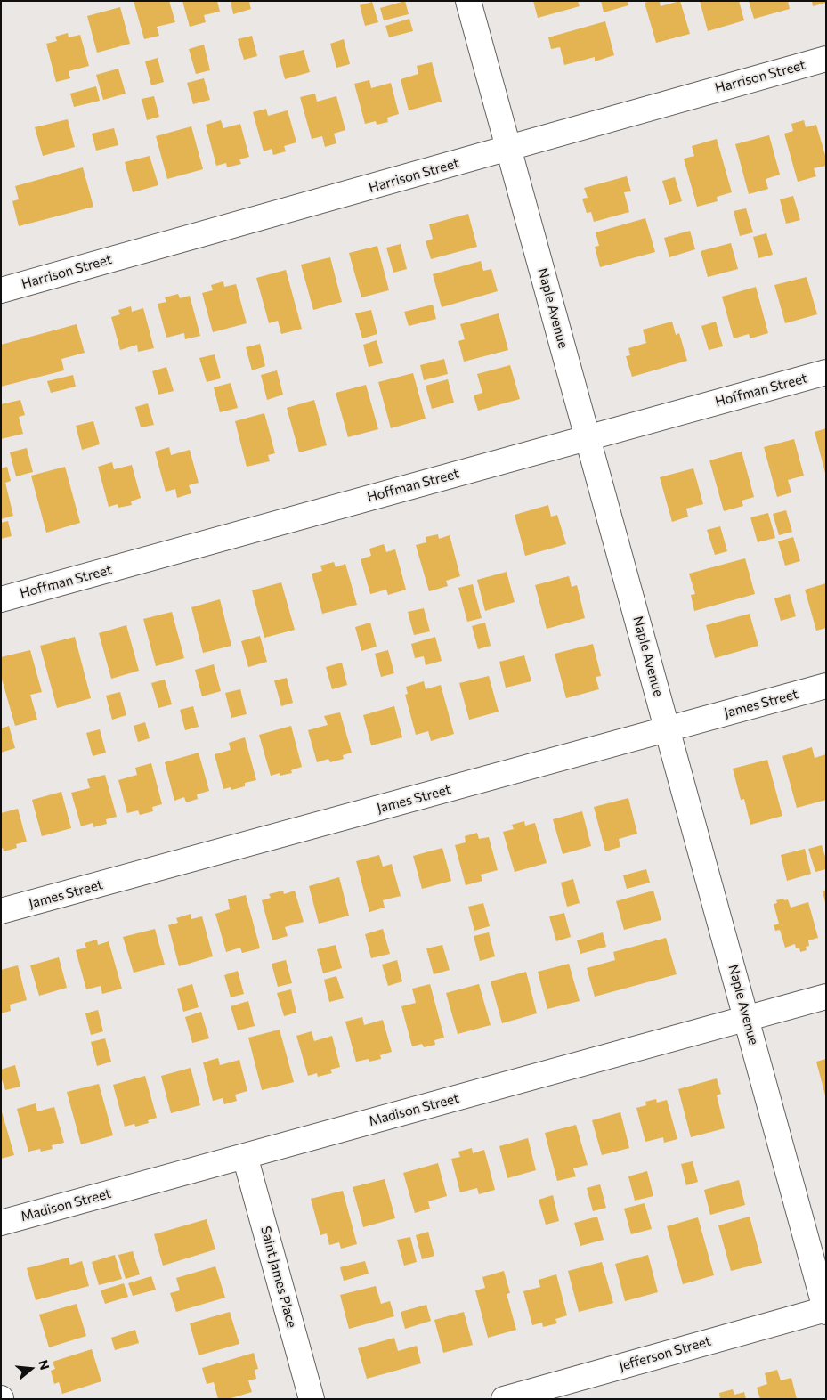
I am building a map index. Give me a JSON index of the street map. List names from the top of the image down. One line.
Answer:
{"streets":{"street":["Harrison Street","Naple Avenue","Hoffman Street","James Street","Madison Street","Saint James Place","Jefferson Street"]},"crossings":[["Harrison Street","Naple Avenue"],["Naple Avenue","Hoffman Street"],["Naple Avenue","James Street"],["Naple Avenue","Madison Street"],["Naple Avenue","Jefferson Street"],["Madison Street","Saint James Place"]],"north":"right"}
